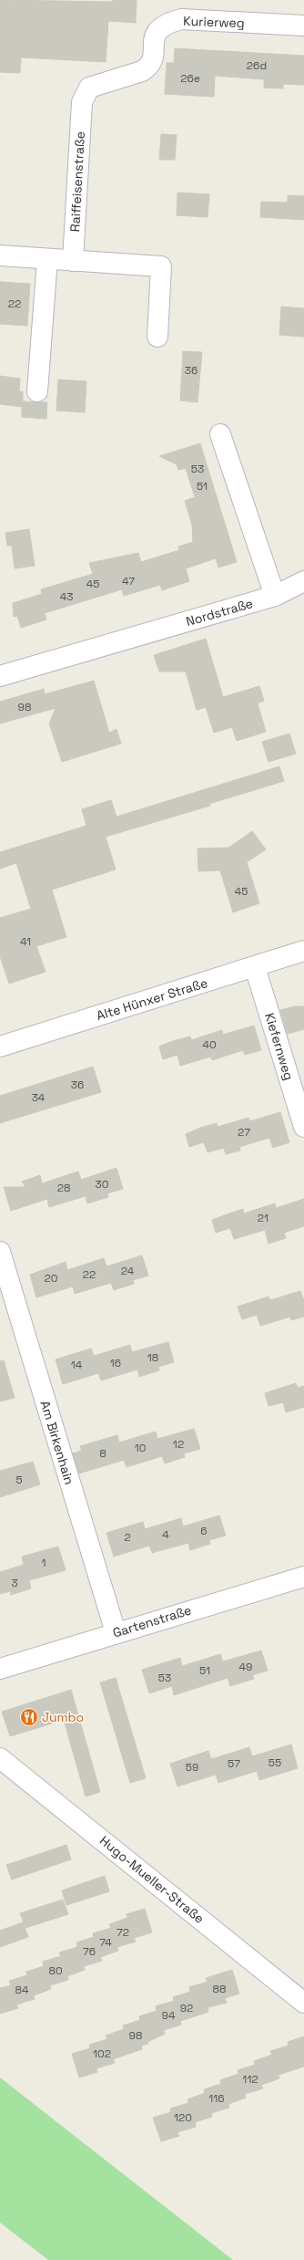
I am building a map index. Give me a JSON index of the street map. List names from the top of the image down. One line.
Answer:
{"streets":{"street":["Kurierweg","Raiffeisenstraße","Nordstraße","Alte Hünxer Straße","Kiefernweg","Am Birkenhain","Gartenstraße","Hugo-Mueller-Straße"]},"crossings":[["Kurierweg","Raiffeisenstraße"],["Alte Hünxer Straße","Kiefernweg"],["Am Birkenhain","Gartenstraße"]],"places":{"restaurant":["Jumbo"]},"house_numbers":["26d","26e","22","36","53","51","47","45","43","98","45","41","40","36","34","27","30","28","21","24","22","20","18","16","14","12","10","8","5","6","4","2","1","3","49","51","53","55","57","59","72","74","76","80","88","84","92","94","98","102","112","116","120"]}
